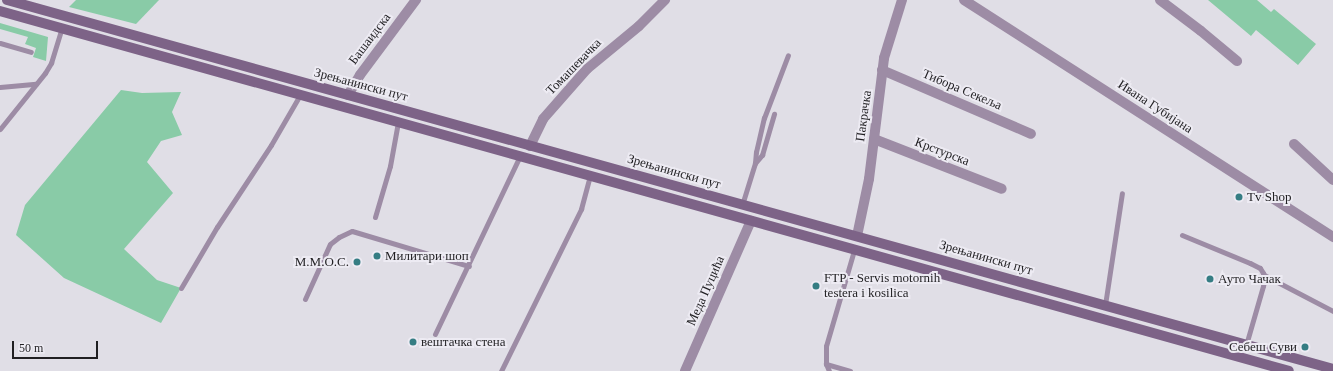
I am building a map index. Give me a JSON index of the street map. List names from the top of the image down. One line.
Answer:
{"streets":{"main road":["Зрењанински пут"],"street":["Башаидска","Томашевачка","Тибора Секеља","Ивана Губијана","Пакрачка","Крстурска","Меда Пуцића"]},"crossings":[["Башаидска","Зрењанински пут"],["Томашевачка","Зрењанински пут"],["Зрењанински пут","Пакрачка"],["Зрењанински пут","Меда Пуцића"],["Тибора Секеља","Пакрачка"],["Пакрачка","Крстурска"]],"places":["Tv Shop","Милитари шоп","M.M.O.C.","Ауто Чачак","FTP - Servis motornih testera i kosilica","вештачка стена","Себеш Суви"],"scale_bar":"50 m"}
